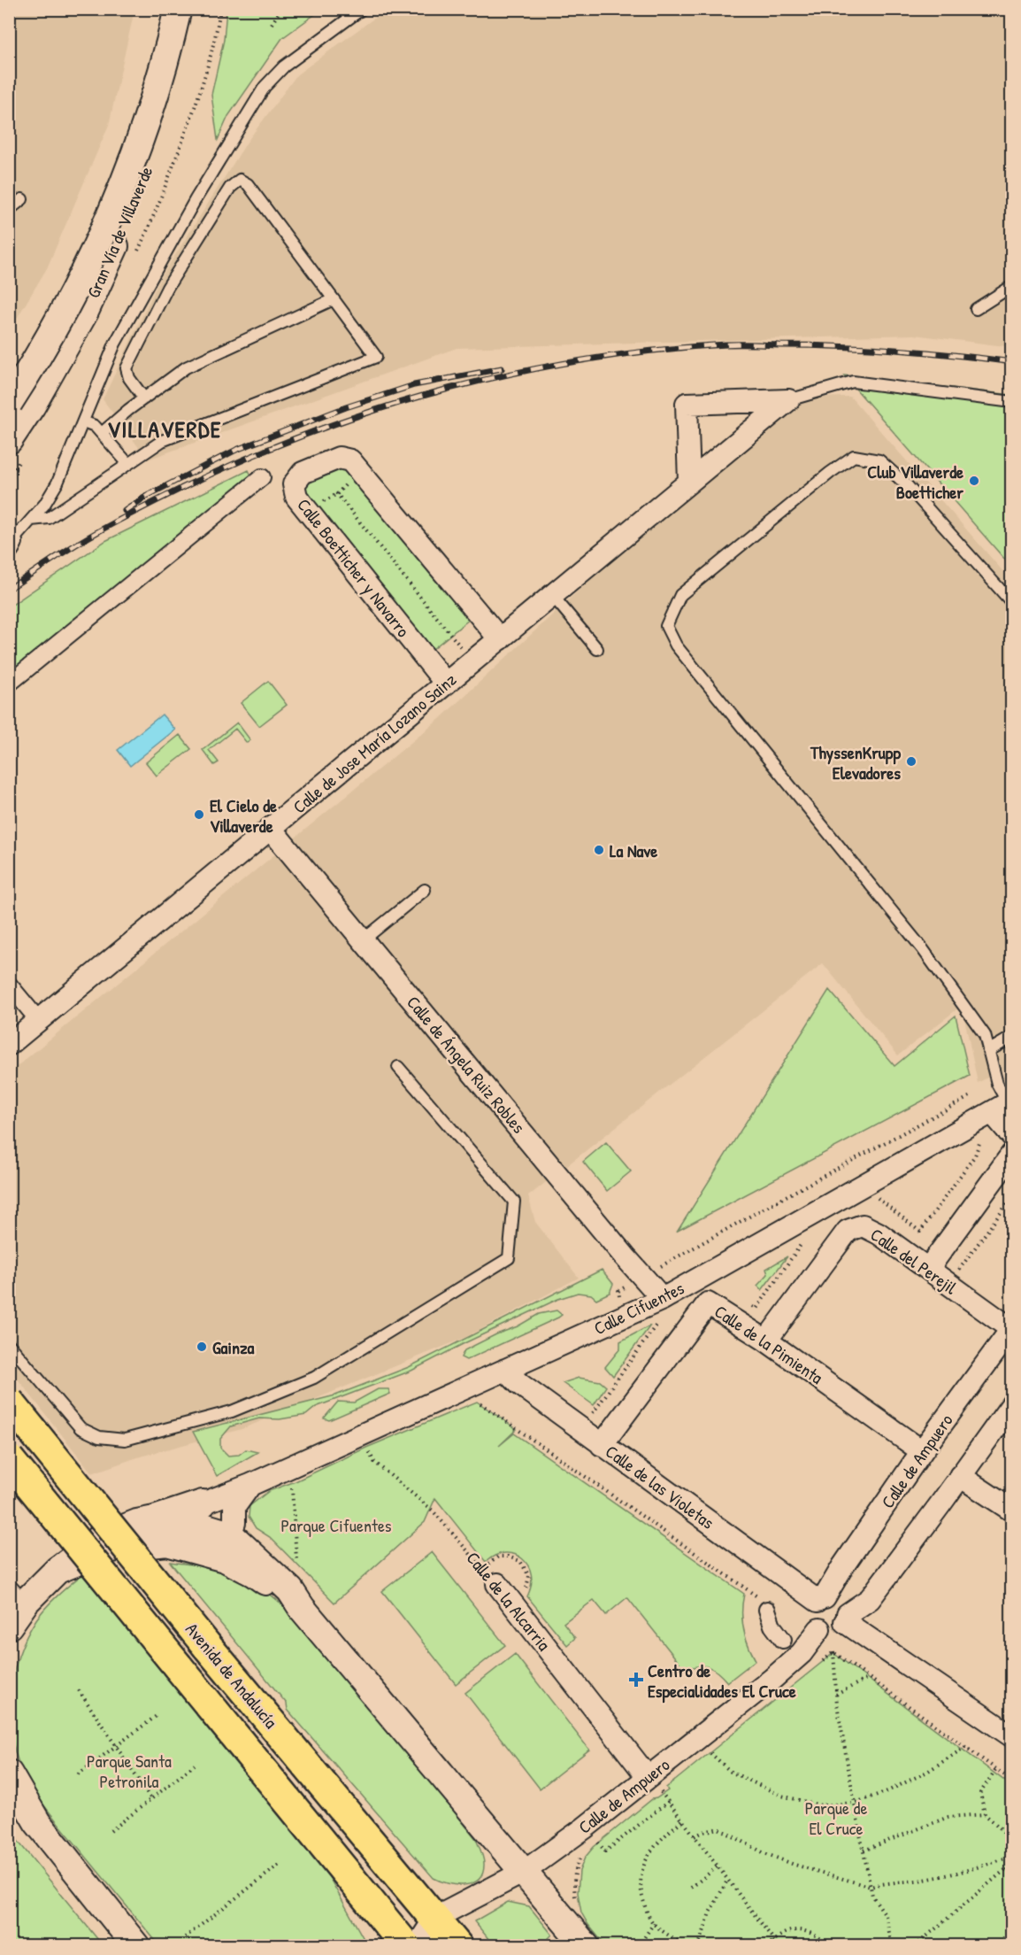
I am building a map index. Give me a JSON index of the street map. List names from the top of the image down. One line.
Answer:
{"streets":{"main road":["Avenida de Andalucía"],"street":["Gran Vía de Villaverde","Calle Boetticher y Navarro","Calle de Jose María Lozano Sainz","Calle de Ángela Ruiz Robles","Calle del Perejil","Calle Cifuentes","Calle de la Pimienta","Calle de Ampuero","Calle de las Violetas","Calle de la Alcarria"]},"crossings":[["Calle Boetticher y Navarro","Calle de Jose María Lozano Sainz"],["Calle de Jose María Lozano Sainz","Calle de Ángela Ruiz Robles"],["Calle de Ángela Ruiz Robles","Calle Cifuentes"],["Calle del Perejil","Calle de la Pimienta"],["Calle del Perejil","Calle de Ampuero"],["Calle Cifuentes","Calle de las Violetas"],["Calle Cifuentes","Calle de la Alcarria"],["Calle de la Pimienta","Calle de Ampuero"],["Calle de la Pimienta","Calle de las Violetas"],["Calle de Ampuero","Calle de las Violetas"],["Calle de Ampuero","Calle de la Alcarria"],["Calle de Ampuero","Avenida de Andalucía"]],"districts":["VILLAVERDE"],"parks":["Parque Cifuentes","Parque Santa Petronila","Parque de El Cruce"],"places":{"other":["Club Villaverde Boetticher","ThyssenKrupp Elevadores","El Cielo de Villaverde","La Nave","Gainza"],"health":["Centro de Especialidades El Cruce"]}}
